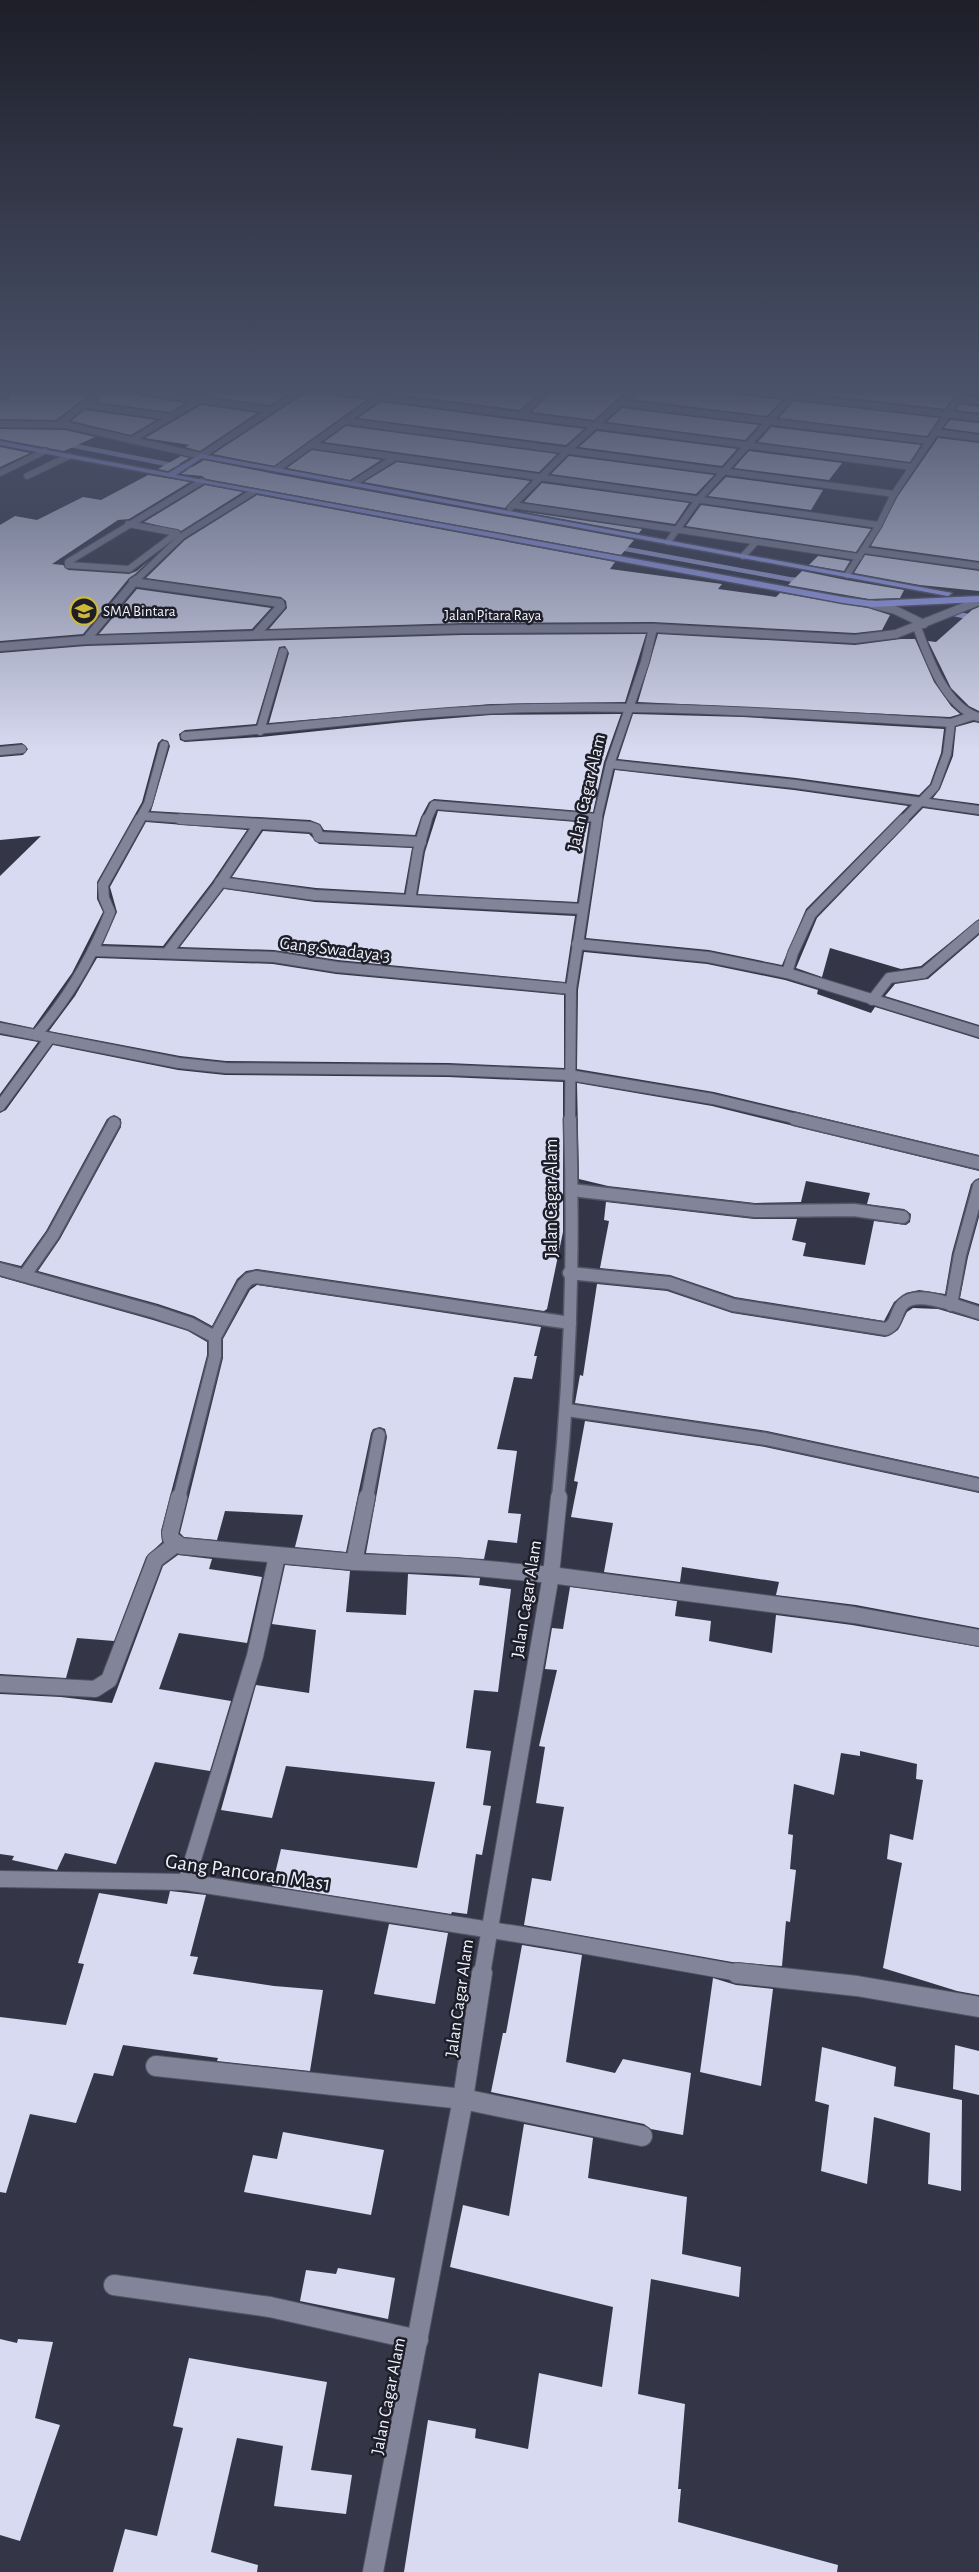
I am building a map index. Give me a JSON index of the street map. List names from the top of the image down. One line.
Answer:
{"streets":{"street":["Jalan Pitara Raya","Jalan Cagar Alam","Gang Swadaya 3","Gang Pancoran Mas1"]},"crossings":[["Jalan Pitara Raya","Jalan Cagar Alam"],["Jalan Cagar Alam","Gang Swadaya 3"],["Jalan Cagar Alam","Gang Pancoran Mas1"]],"places":{"school or university":["SMA Bintara"]}}
